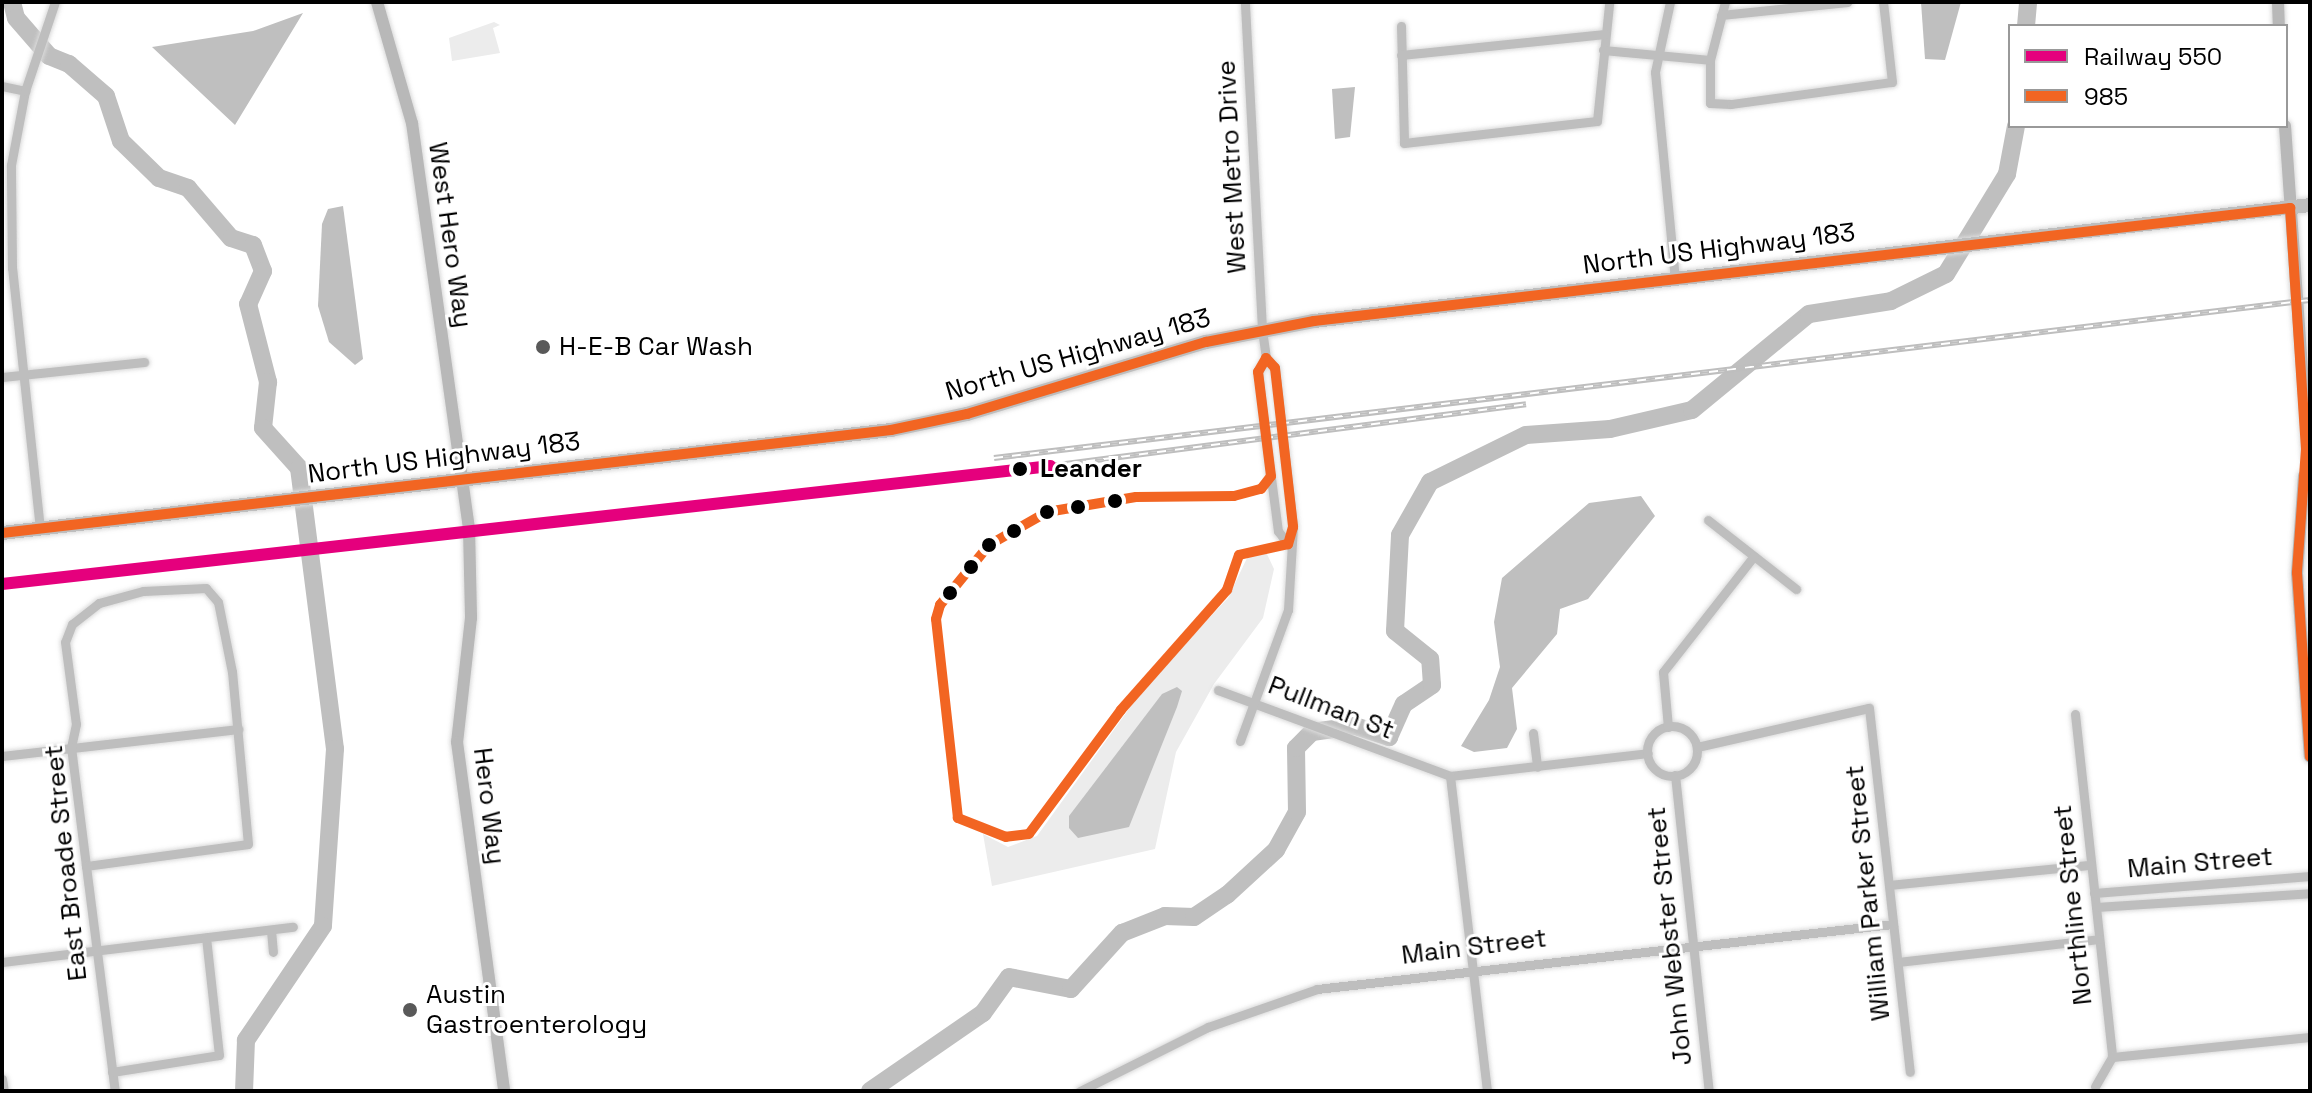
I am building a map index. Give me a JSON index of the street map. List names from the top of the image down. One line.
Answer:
{"streets":{"main road":["North US Highway 183"],"street":["West Metro Drive","West Hero Way","Pullman St","Hero Way","East Broade Street","Main Street","William Parker Street","Northline Street","John Webster Street"]},"crossings":[["West Metro Drive","North US Highway 183"],["West Hero Way","North US Highway 183"],["West Hero Way","Hero Way"],["North US Highway 183","Hero Way"],["Main Street","William Parker Street"],["Main Street","Northline Street"],["Main Street","John Webster Street"],["William Parker Street","John Webster Street"]],"places":["H-E-B Car Wash","Leander","Austin Gastroenterology"],"lines":["transit line 985","rail line 550"],"legend":["Railway 550","985"]}
